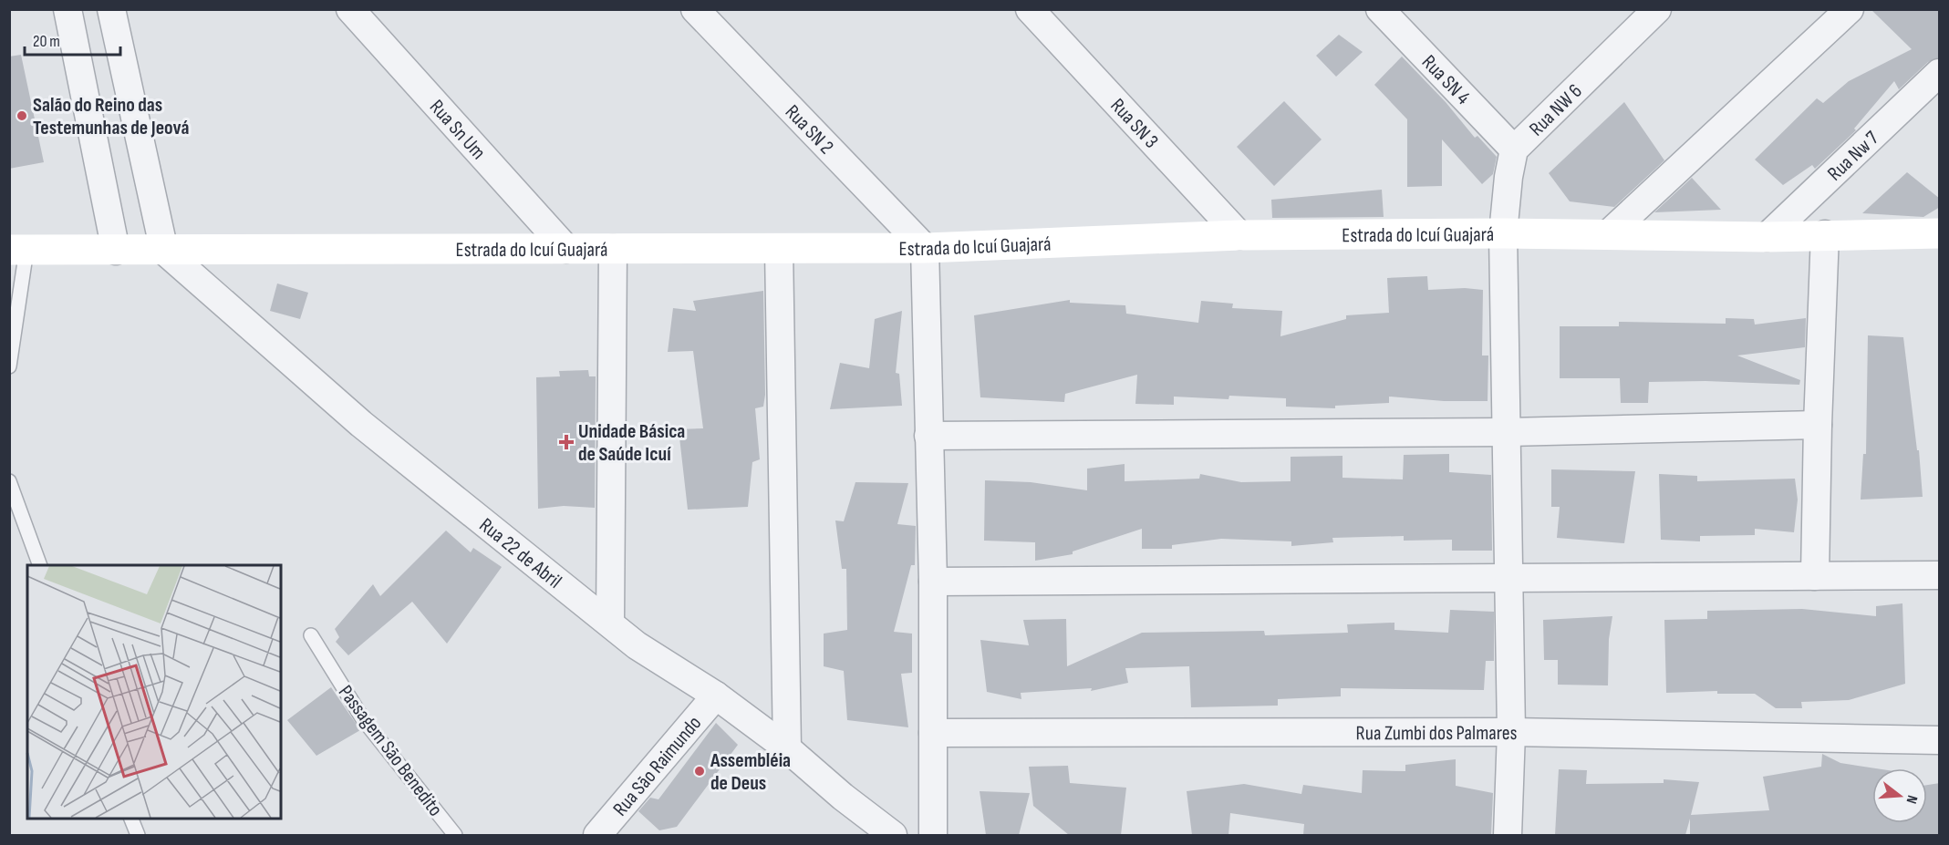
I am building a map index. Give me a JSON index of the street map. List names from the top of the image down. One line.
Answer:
{"streets":{"street":["Rua SN 4","Rua NW 6","Rua SN 3","Rua SN 2","Rua Sn Um","Rua Nw 7","Estrada do Icuí Guajará","Rua 22 de Abril","Rua Zumbi dos Palmares","Rua São Raimundo"],"lane":["Passagem São Benedito"]},"crossings":[["Rua SN 4","Rua NW 6"],["Rua NW 6","Estrada do Icuí Guajará"],["Rua NW 6","Rua Zumbi dos Palmares"],["Rua SN 3","Estrada do Icuí Guajará"],["Rua SN 2","Estrada do Icuí Guajará"],["Rua Sn Um","Estrada do Icuí Guajará"],["Rua Nw 7","Estrada do Icuí Guajará"],["Estrada do Icuí Guajará","Rua 22 de Abril"],["Rua 22 de Abril","Rua São Raimundo"]],"places":{"other":["Salão do Reino das Testemunhas de Jeová","Assembléia de Deus"],"health":["Unidade Básica de Saúde Icuí"]},"scale_bar":"20 m","north":"right"}
